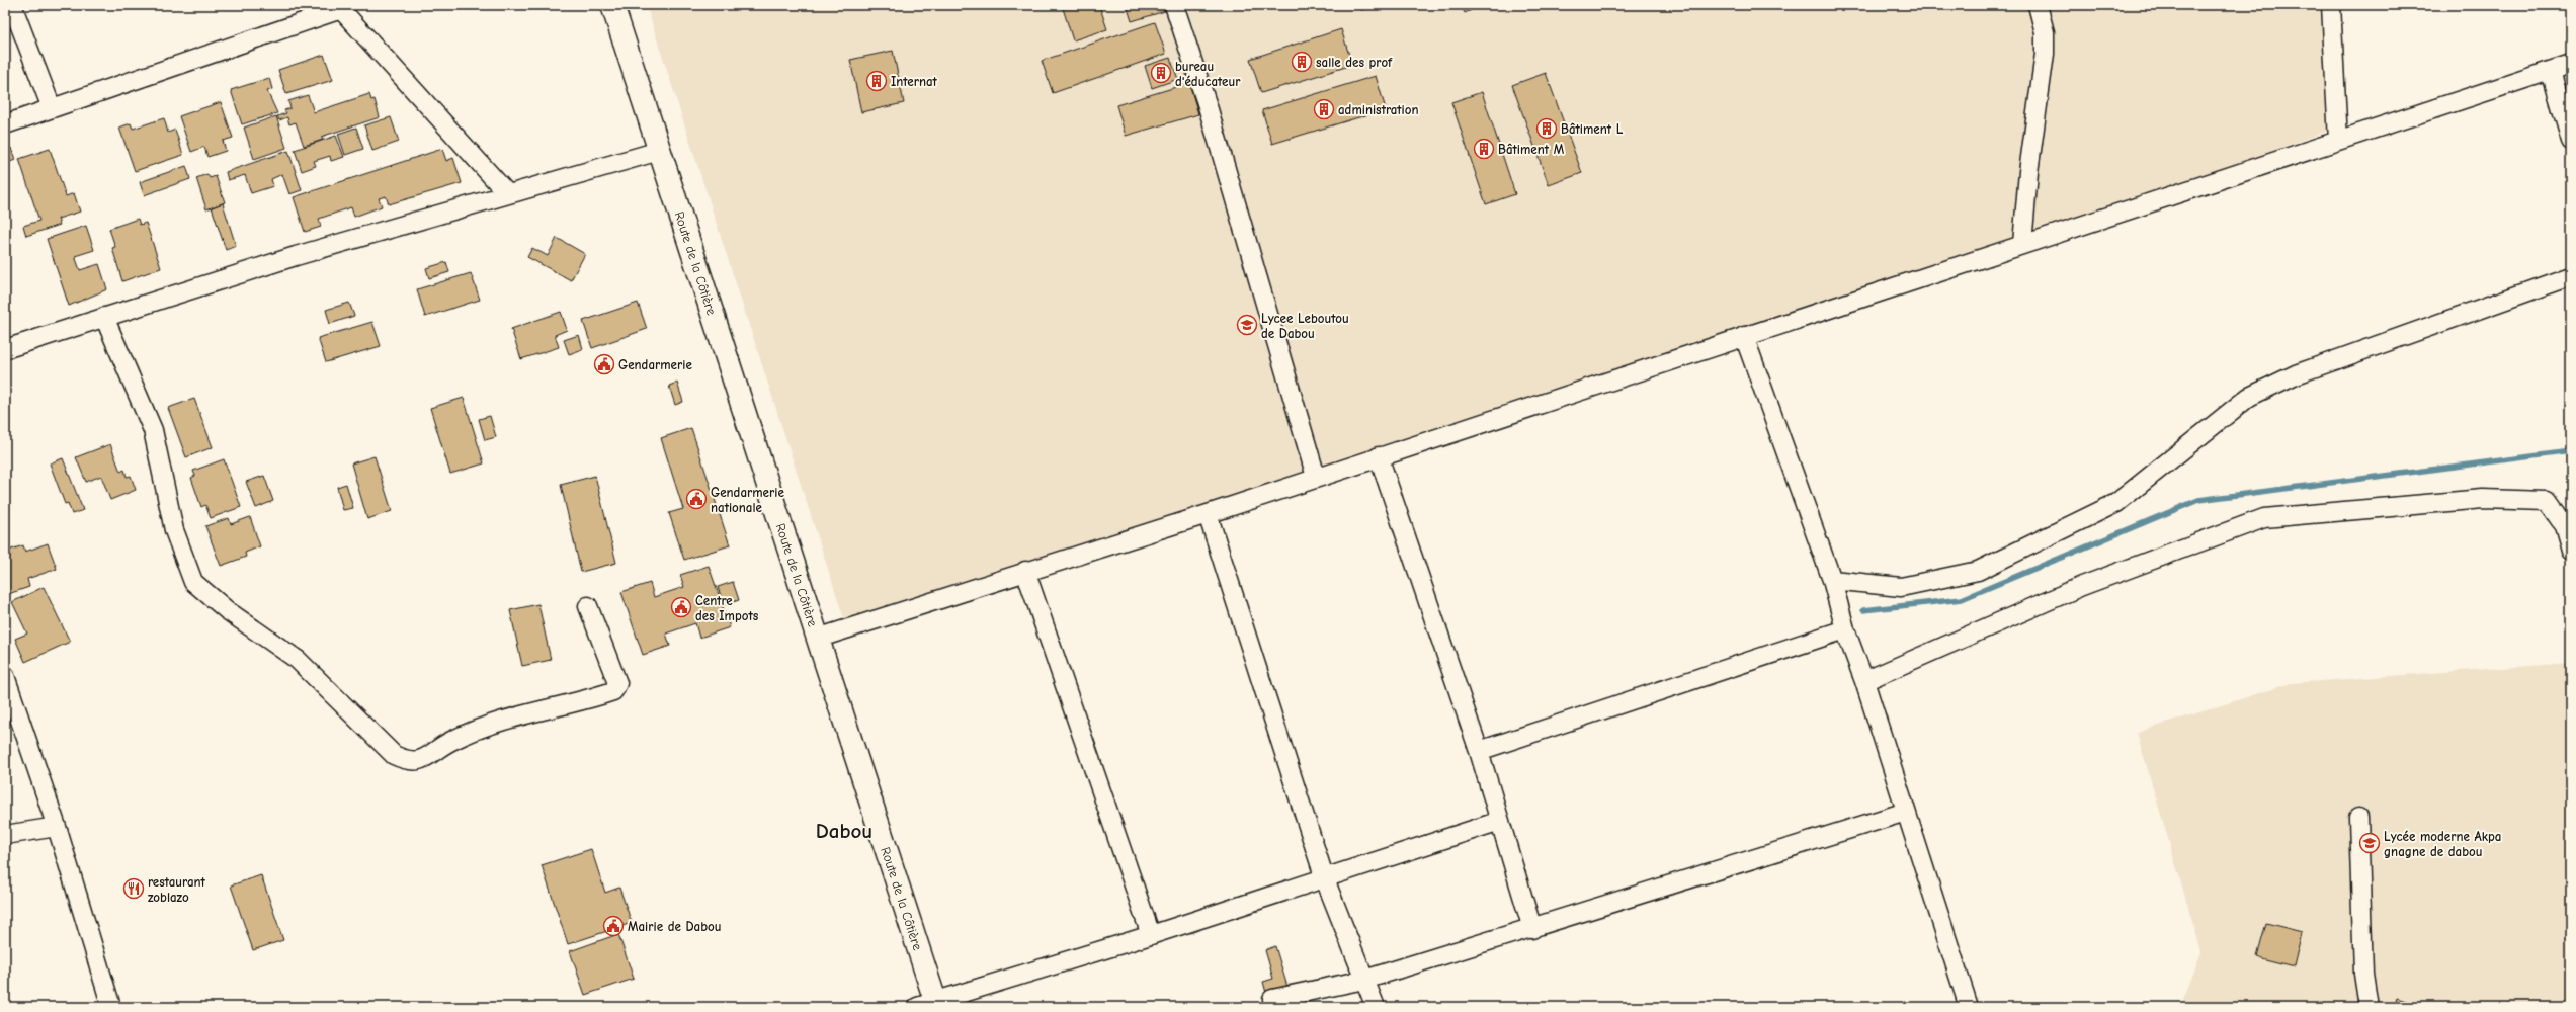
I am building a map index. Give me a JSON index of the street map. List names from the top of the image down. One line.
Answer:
{"streets":{"main road":["Route de la Côtière"]},"districts":["Dabou"],"places":{"building":["salle des prof","bureau d'éducateur","Internat","administration","Bâtiment L","Bâtiment M"],"school or university":["Lycee Leboutou de Dabou","Lycée moderne Akpa gnagne de dabou"],"public building":["Gendarmerie","Gendarmerie nationale","Centre des Impots","Mairie de Dabou"],"restaurant":["restaurant zoblazo"]}}
